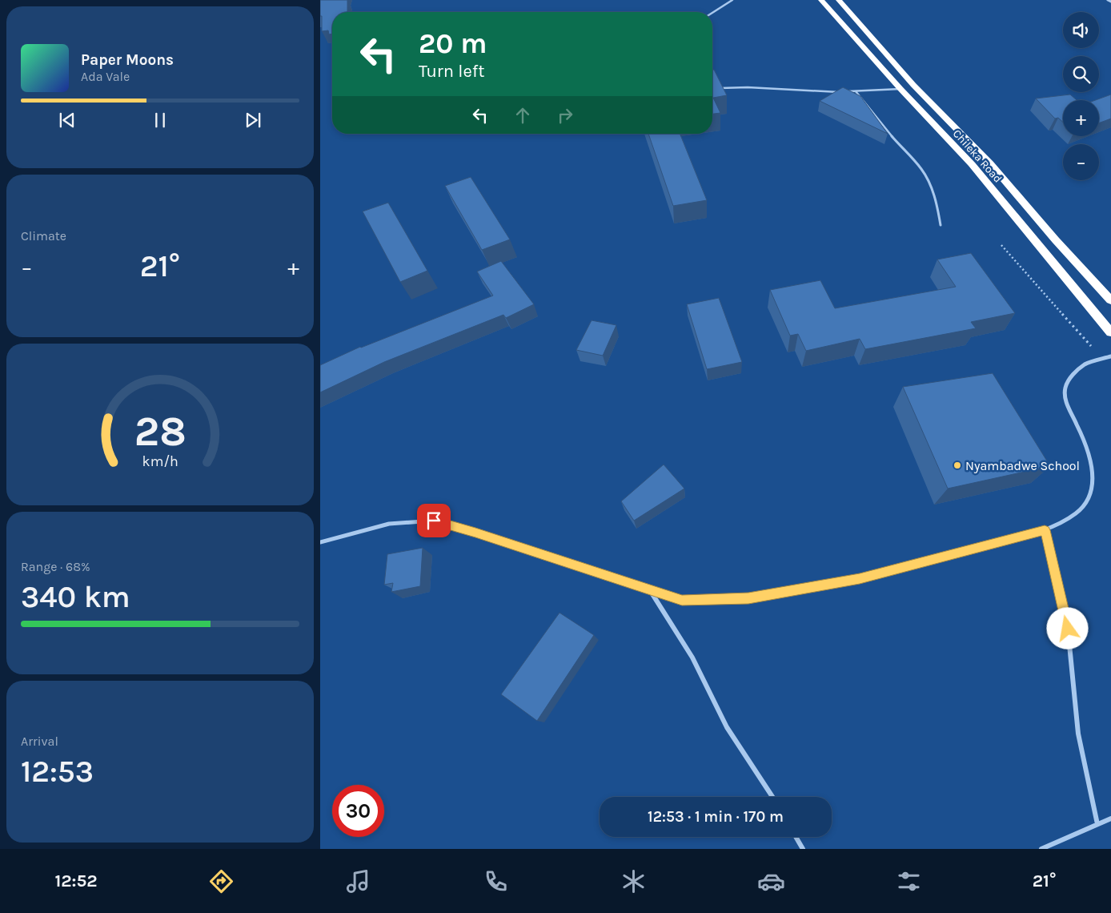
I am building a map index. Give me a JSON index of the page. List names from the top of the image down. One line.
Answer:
{"streets":{"highway":["Chileka Road"]},"places":["Nyambadwe School"],"page":{"map_buttons":["+","−"],"turn":["20 m","Turn left"],"song":["Paper Moons","Ada Vale"],"tile":["Climate",["Range · 68%","340 km"],["Arrival","12:53"]],"heat":["−","21°","+"],"limit":"30","trip":"12:53 · 1 min · 170 m","tabs":["12:52","21°"],"gauge":["28","km/h"]}}
